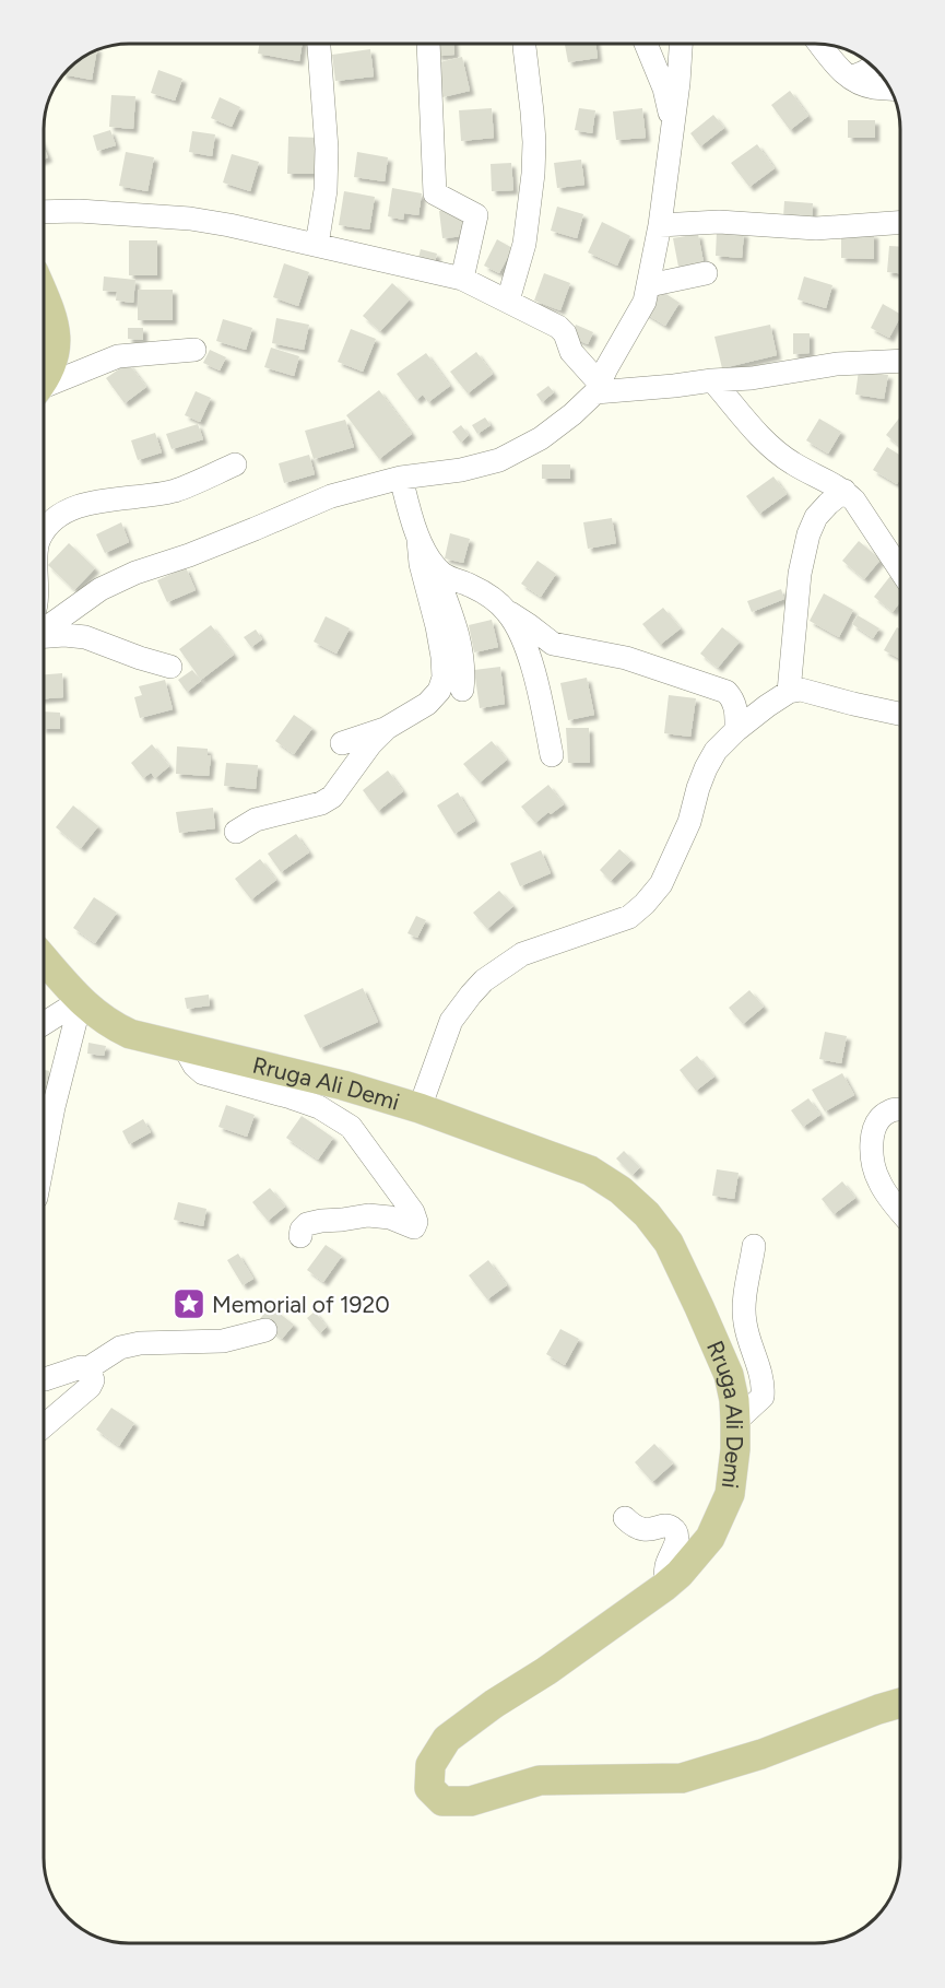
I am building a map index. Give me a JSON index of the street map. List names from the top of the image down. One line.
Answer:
{"streets":{"main road":["Rruga Ali Demi"]},"places":{"place":["Memorial of 1920"]}}
